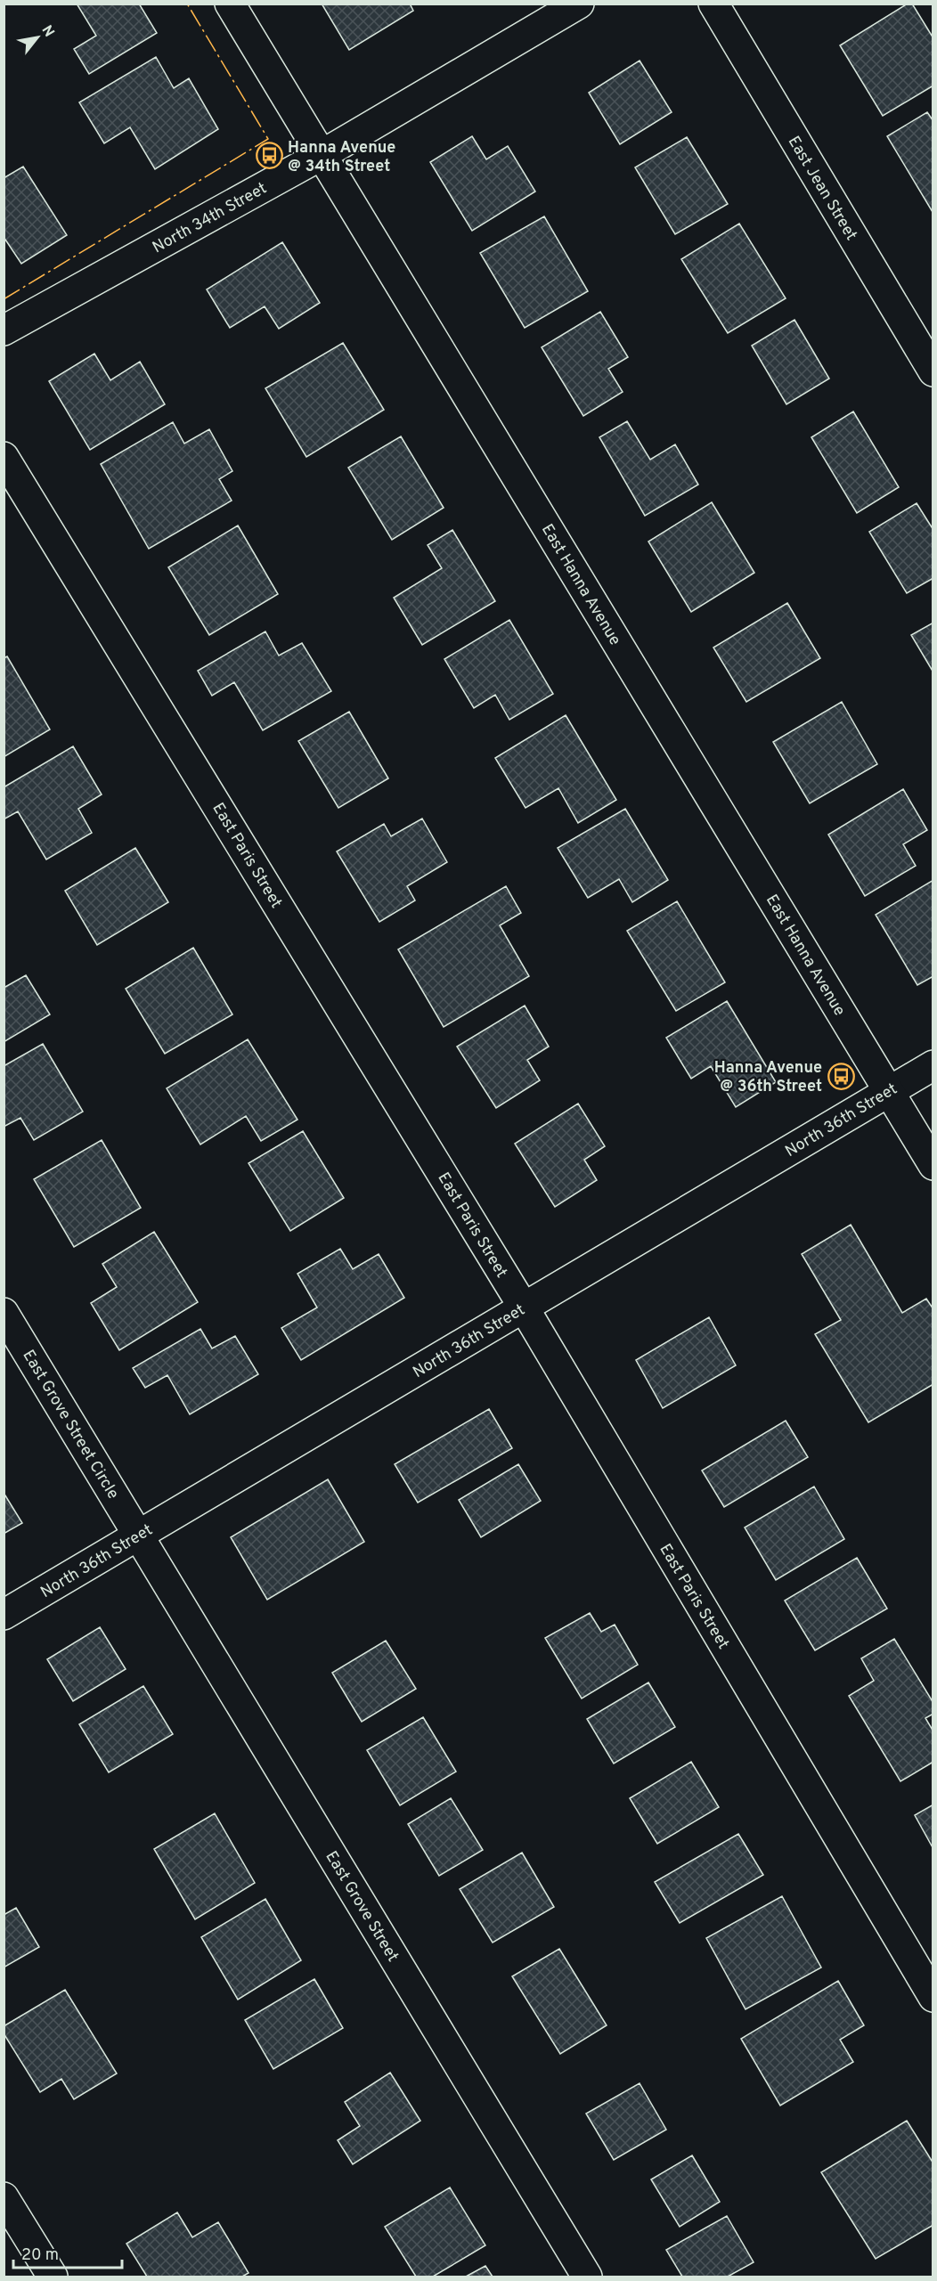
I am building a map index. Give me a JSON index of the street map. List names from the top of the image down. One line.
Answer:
{"streets":{"street":["East Jean Street","North 34th Street","East Hanna Avenue","East Paris Street","North 36th Street","East Grove Street Circle","East Grove Street"]},"crossings":[["North 34th Street","East Hanna Avenue"],["East Hanna Avenue","North 36th Street"],["East Paris Street","North 36th Street"],["North 36th Street","East Grove Street Circle"],["North 36th Street","East Grove Street"],["East Grove Street Circle","East Grove Street"]],"places":{"bus stop":["Hanna Avenue @ 34th Street","Hanna Avenue @ 36th Street"]},"scale_bar":"20 m","north":"top right"}
